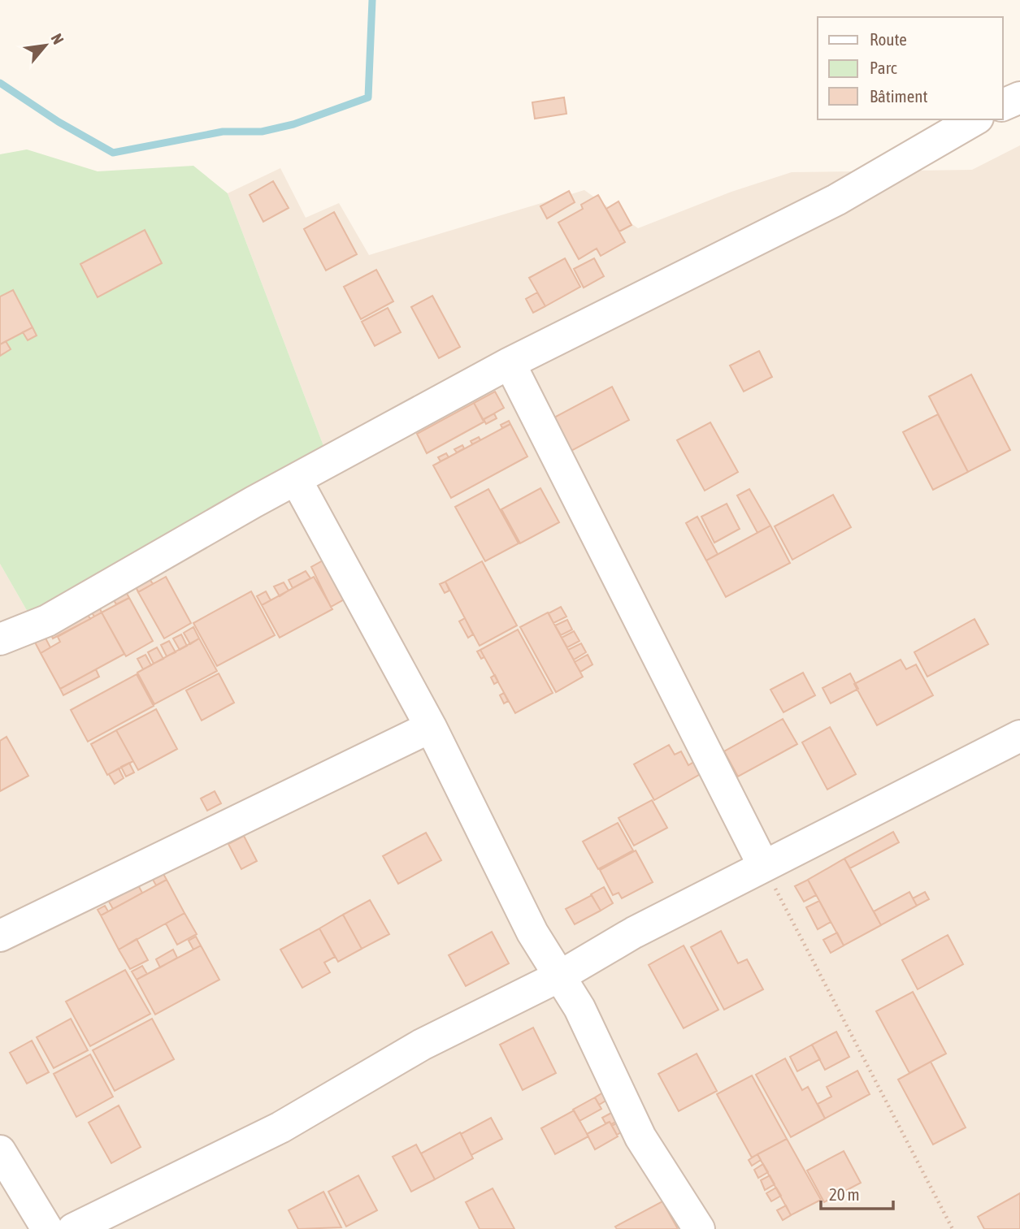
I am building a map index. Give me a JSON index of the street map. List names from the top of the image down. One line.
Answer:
{"legend":["Route","Parc","Bâtiment"],"scale_bar":"20 m","north":"top right"}
